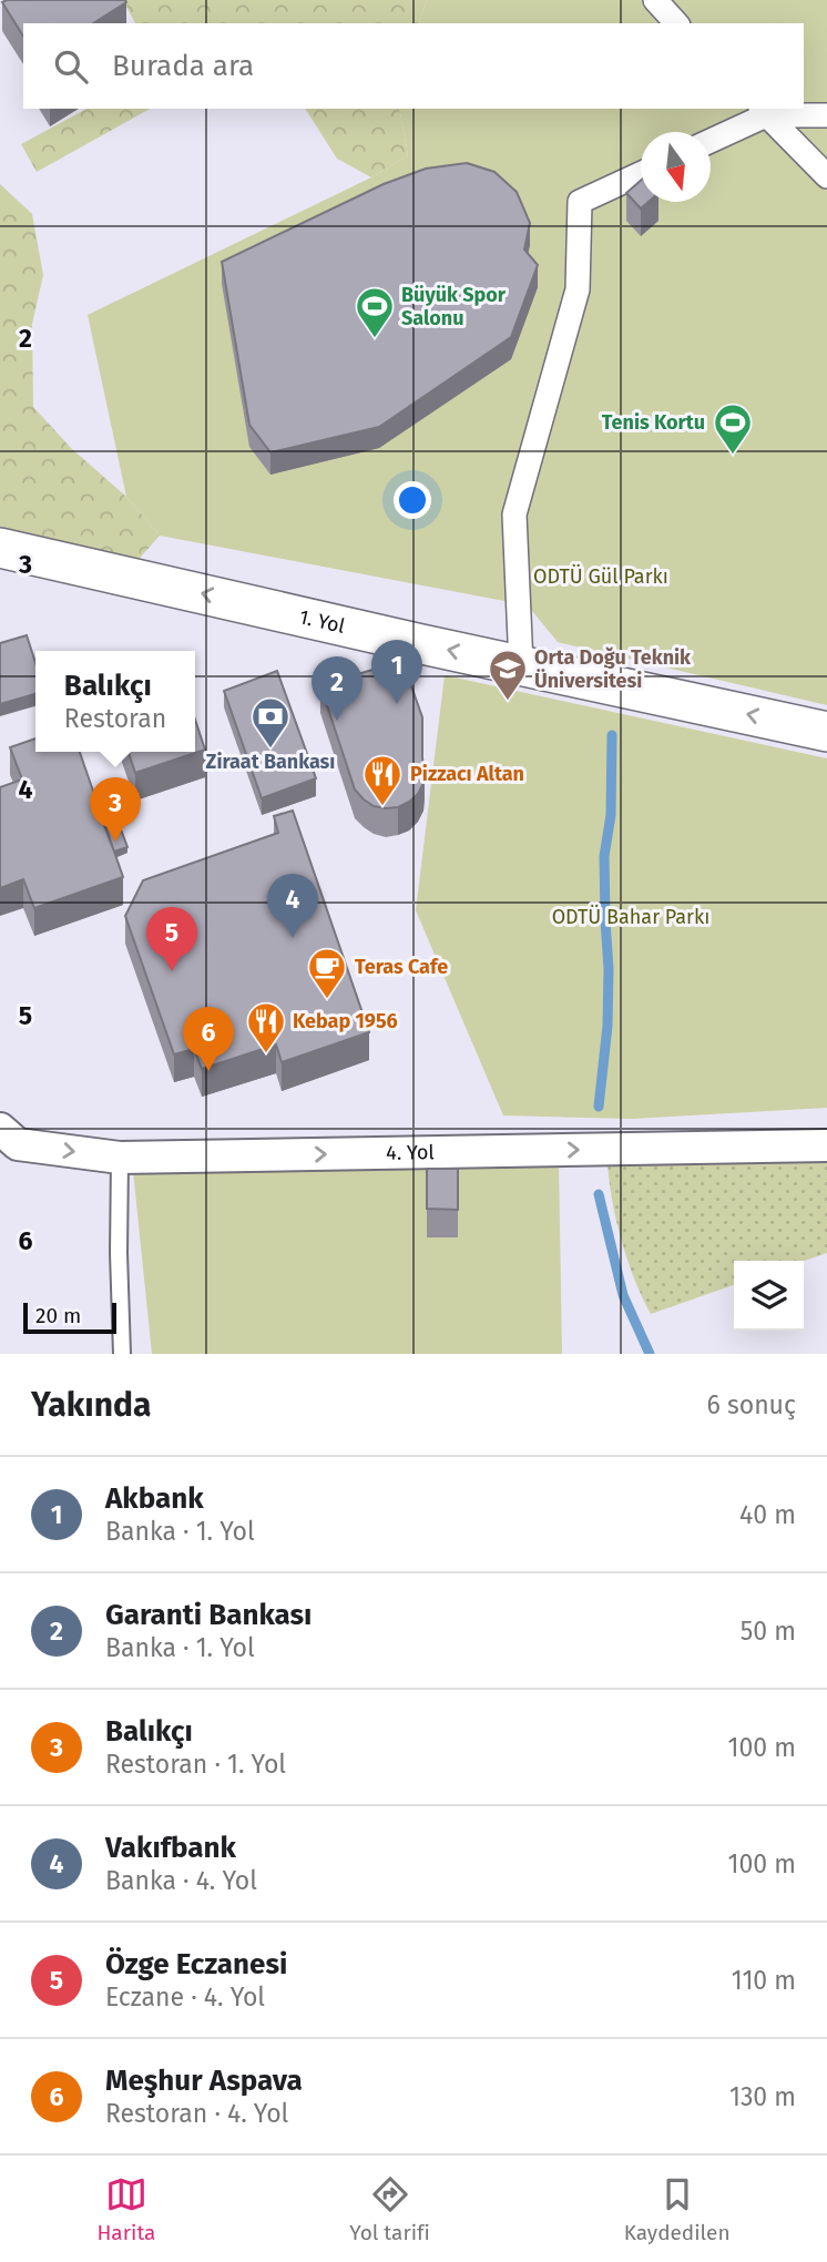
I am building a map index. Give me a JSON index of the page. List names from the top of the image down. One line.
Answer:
{"streets":{"street":["1. Yol","4. Yol"]},"one_way":["1. Yol","4. Yol"],"parks":["ODTÜ Gül Parkı","ODTÜ Bahar Parkı"],"places":{"sports":["Büyük Spor Salonu","Tenis Kortu"],"school or university":["Orta Doğu Teknik Üniversitesi"],"bank":["Ziraat Bankası"],"restaurant":["Pizzacı Altan","Kebap 1956"],"cafe":["Teras Cafe"]},"scale_bar":"20 m","north":"bottom","page":{"search":"Burada ara","pins":["1","2","3","4","5","6"],"popup":["Balıkçı","Restoran"],"scale":"20 m","heading":["Yakında","6 sonuç"],"list":[{"mark":"1","name":"Akbank","note":"Banka · 1. Yol","value":"40 m"},{"mark":"2","name":"Garanti Bankası","note":"Banka · 1. Yol","value":"50 m"},{"mark":"3","name":"Balıkçı","note":"Restoran · 1. Yol","value":"100 m"},{"mark":"4","name":"Vakıfbank","note":"Banka · 4. Yol","value":"100 m"},{"mark":"5","name":"Özge Eczanesi","note":"Eczane · 4. Yol","value":"110 m"},{"mark":"6","name":"Meşhur Aspava","note":"Restoran · 4. Yol","value":"130 m"}],"nav":["Harita","Yol tarifi","Kaydedilen"]},"grid":{"rows":["2","3","4","5","6"]}}
